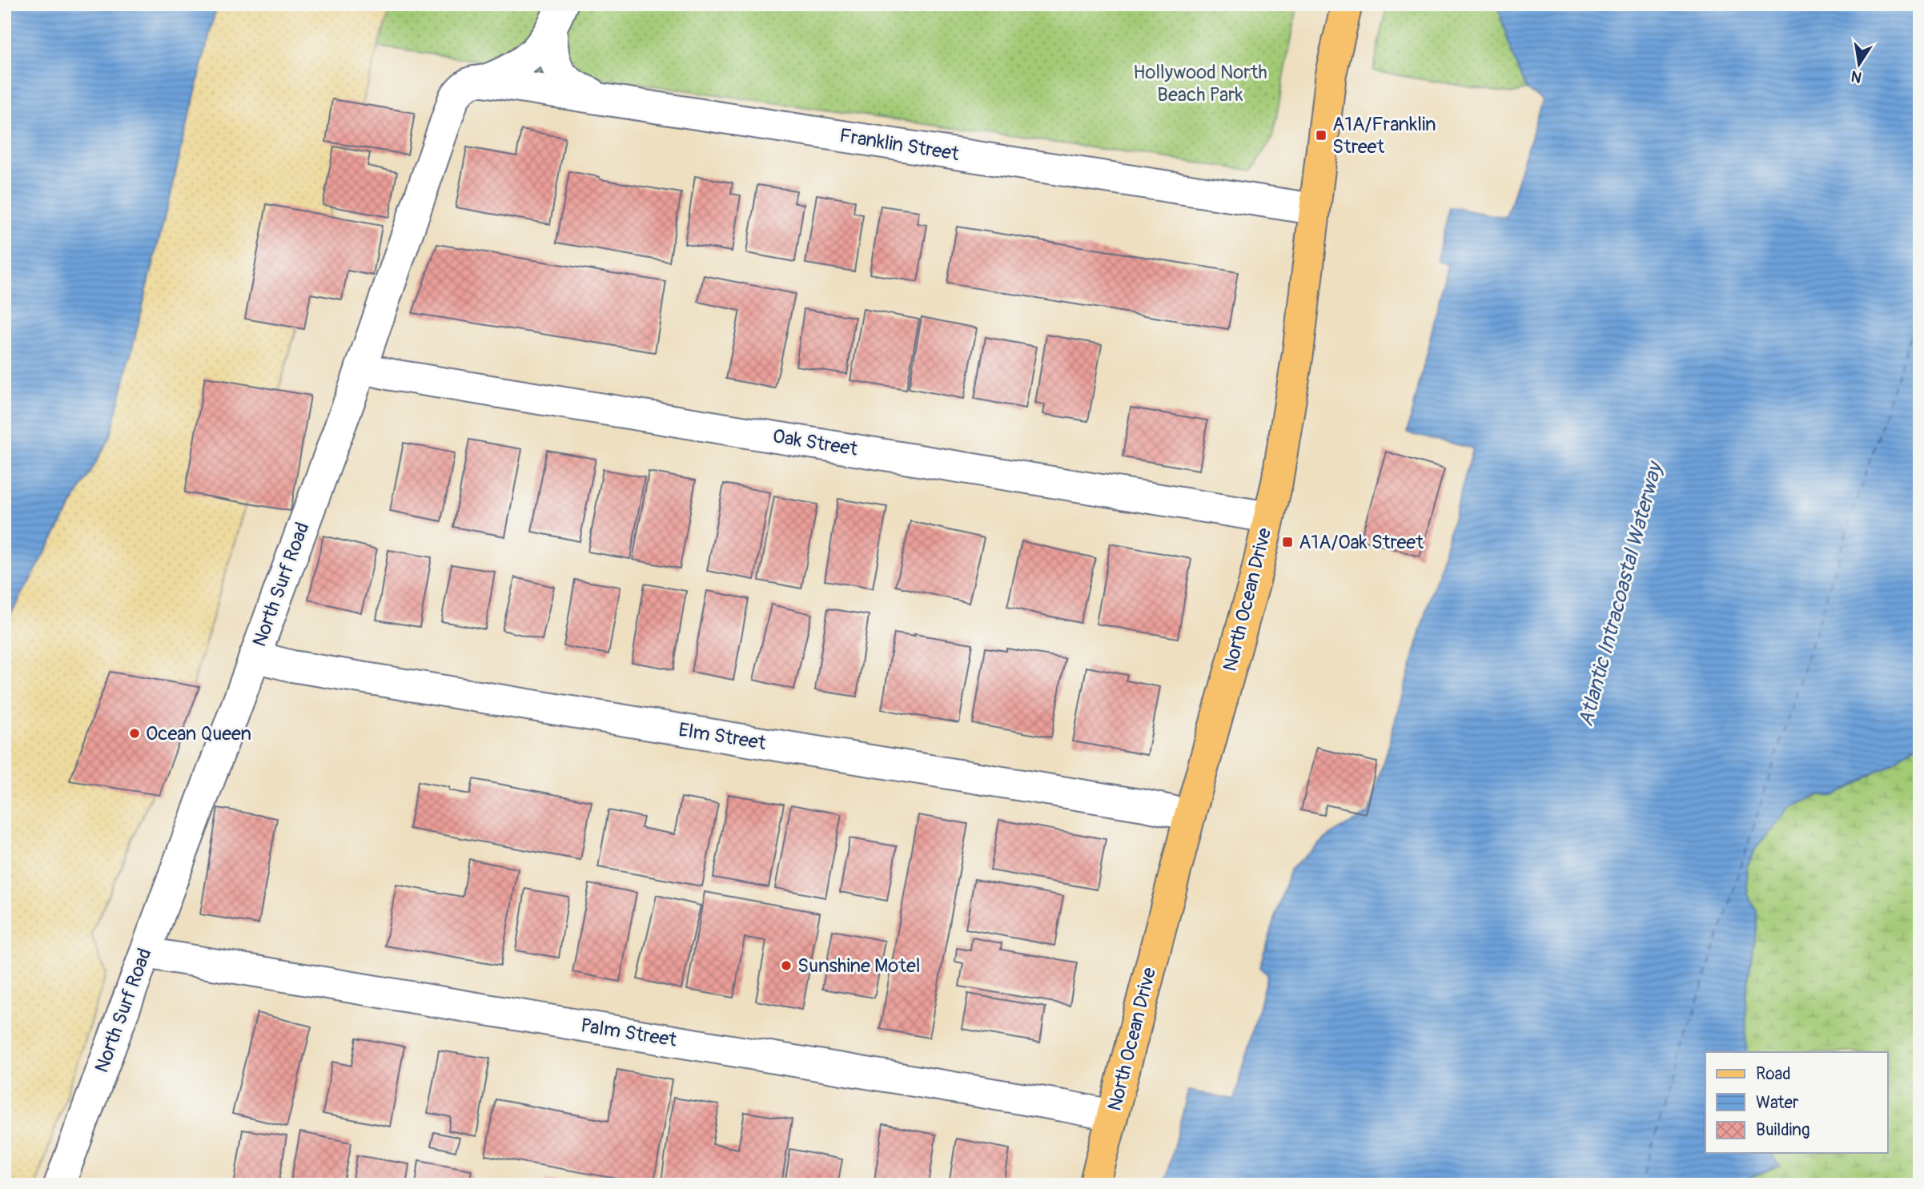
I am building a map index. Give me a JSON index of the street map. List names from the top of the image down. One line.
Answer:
{"streets":{"main road":["North Ocean Drive"],"street":["Franklin Street","Oak Street","North Surf Road","Elm Street","Palm Street"]},"crossings":[["Franklin Street","North Surf Road"],["Franklin Street","North Ocean Drive"],["Oak Street","North Surf Road"],["Oak Street","North Ocean Drive"],["North Surf Road","Elm Street"],["North Surf Road","Palm Street"],["North Ocean Drive","Elm Street"],["North Ocean Drive","Palm Street"]],"water":["Atlantic Intracoastal Waterway"],"parks":["Hollywood North Beach Park"],"places":{"transit":["A1A/Franklin Street","A1A/Oak Street"],"other":["Ocean Queen","Sunshine Motel"]},"legend":["Road","Water","Building"],"north":"bottom"}
